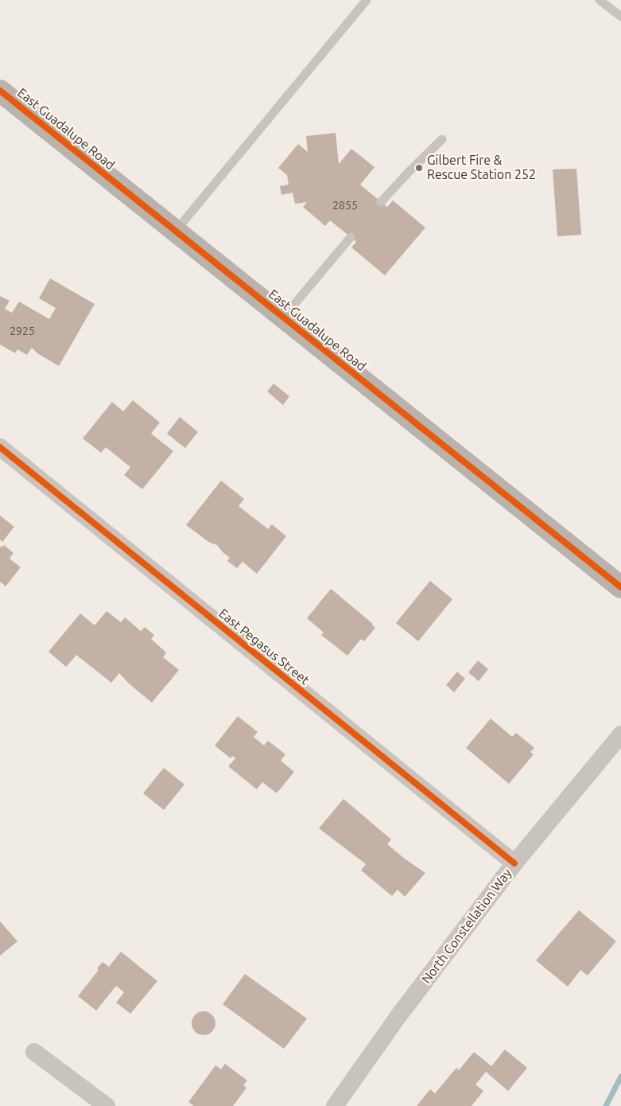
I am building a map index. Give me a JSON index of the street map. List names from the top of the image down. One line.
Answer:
{"streets":{"main road":["East Guadalupe Road"],"street":["East Pegasus Street","North Constellation Way"]},"crossings":[["East Pegasus Street","North Constellation Way"]],"places":["Gilbert Fire & Rescue Station 252"],"house_numbers":["2855","2925"]}
